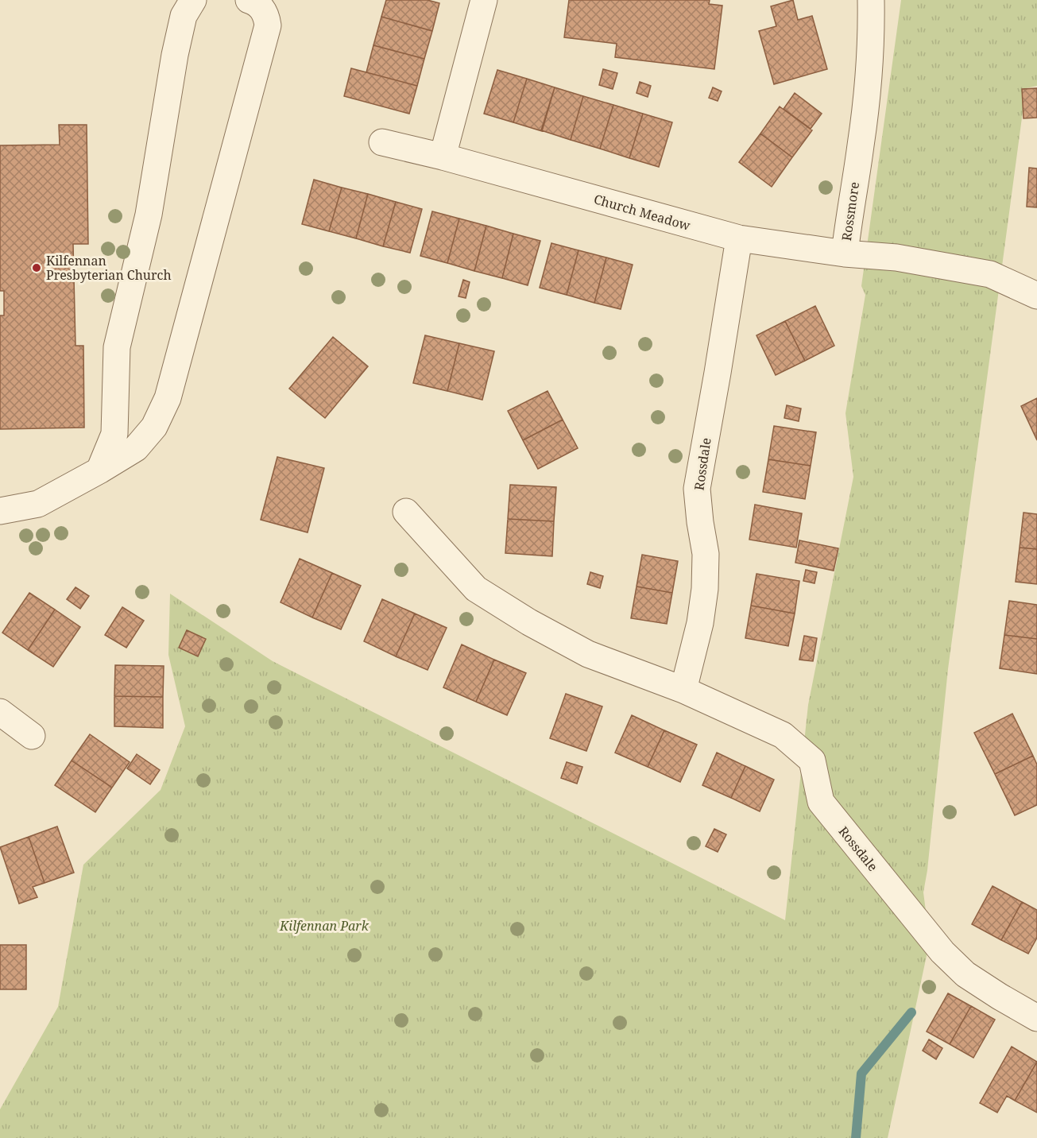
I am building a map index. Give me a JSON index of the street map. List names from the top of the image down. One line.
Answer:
{"streets":{"street":["Rossmore","Church Meadow","Rossdale"]},"crossings":[["Rossmore","Church Meadow"],["Church Meadow","Rossdale"]],"parks":["Kilfennan Park"],"places":["Kilfennan Presbyterian Church"]}
